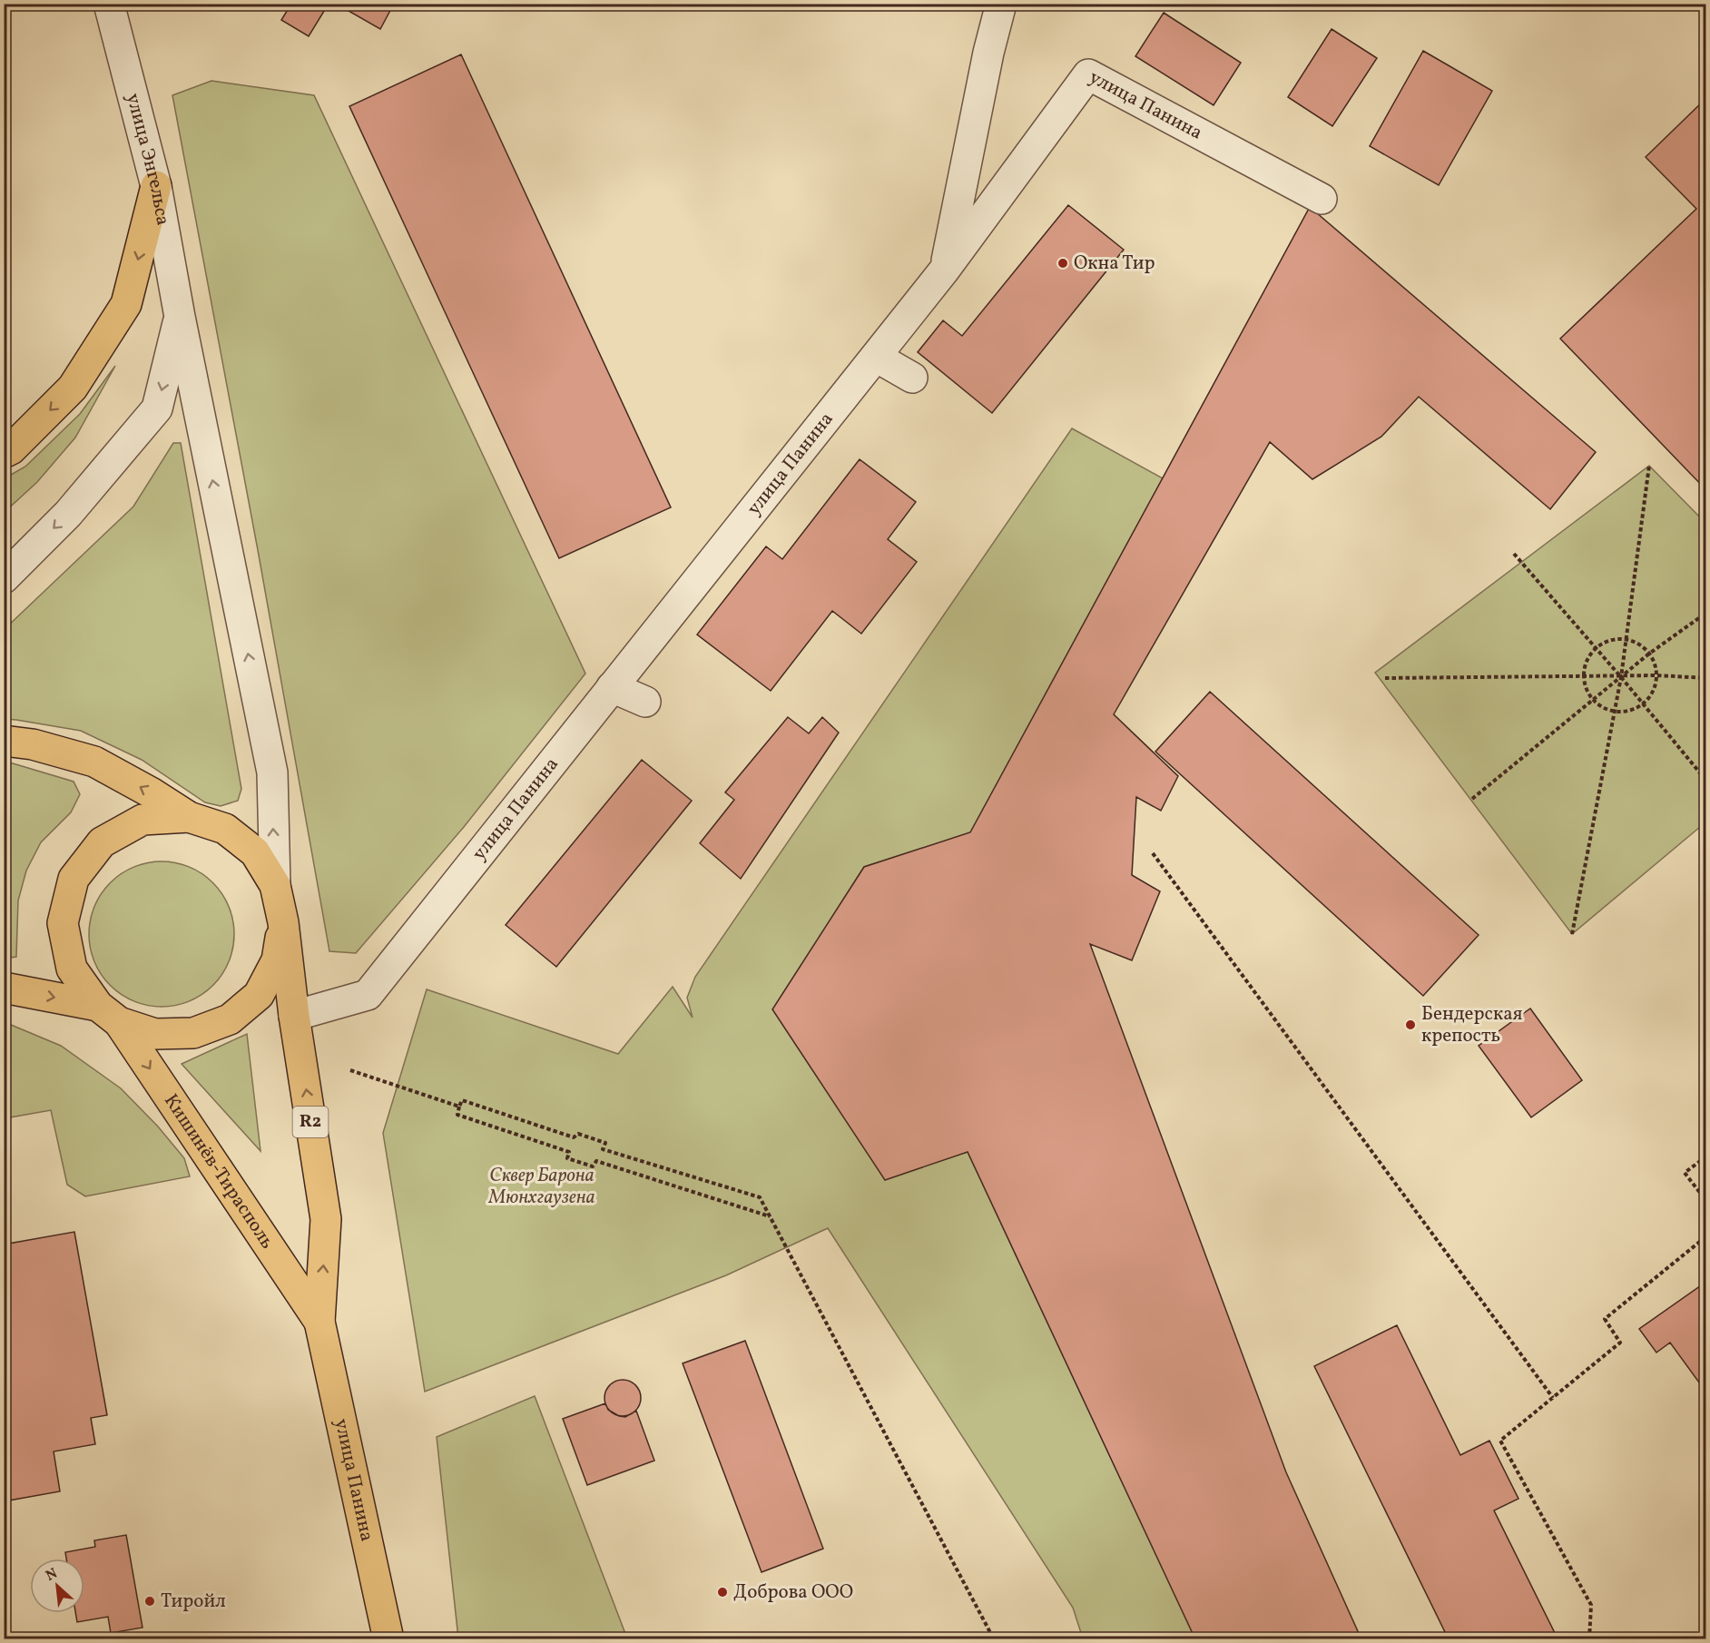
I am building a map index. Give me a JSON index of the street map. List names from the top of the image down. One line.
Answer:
{"streets":{"main road":["улица Панина","R2","Кишинёв-Тирасполь"],"street":["улица Энгельса"]},"crossings":[["улица Панина","R2"],["улица Панина","Кишинёв-Тирасполь"],["улица Энгельса","R2"],["R2","Кишинёв-Тирасполь"]],"one_way":["улица Энгельса","Кишинёв-Тирасполь"],"parks":["Сквер Барона Мюнхгаузена"],"places":["Окна Тир","Бендерская крепость","Доброва ООО","Тиройл"],"north":"top left"}
